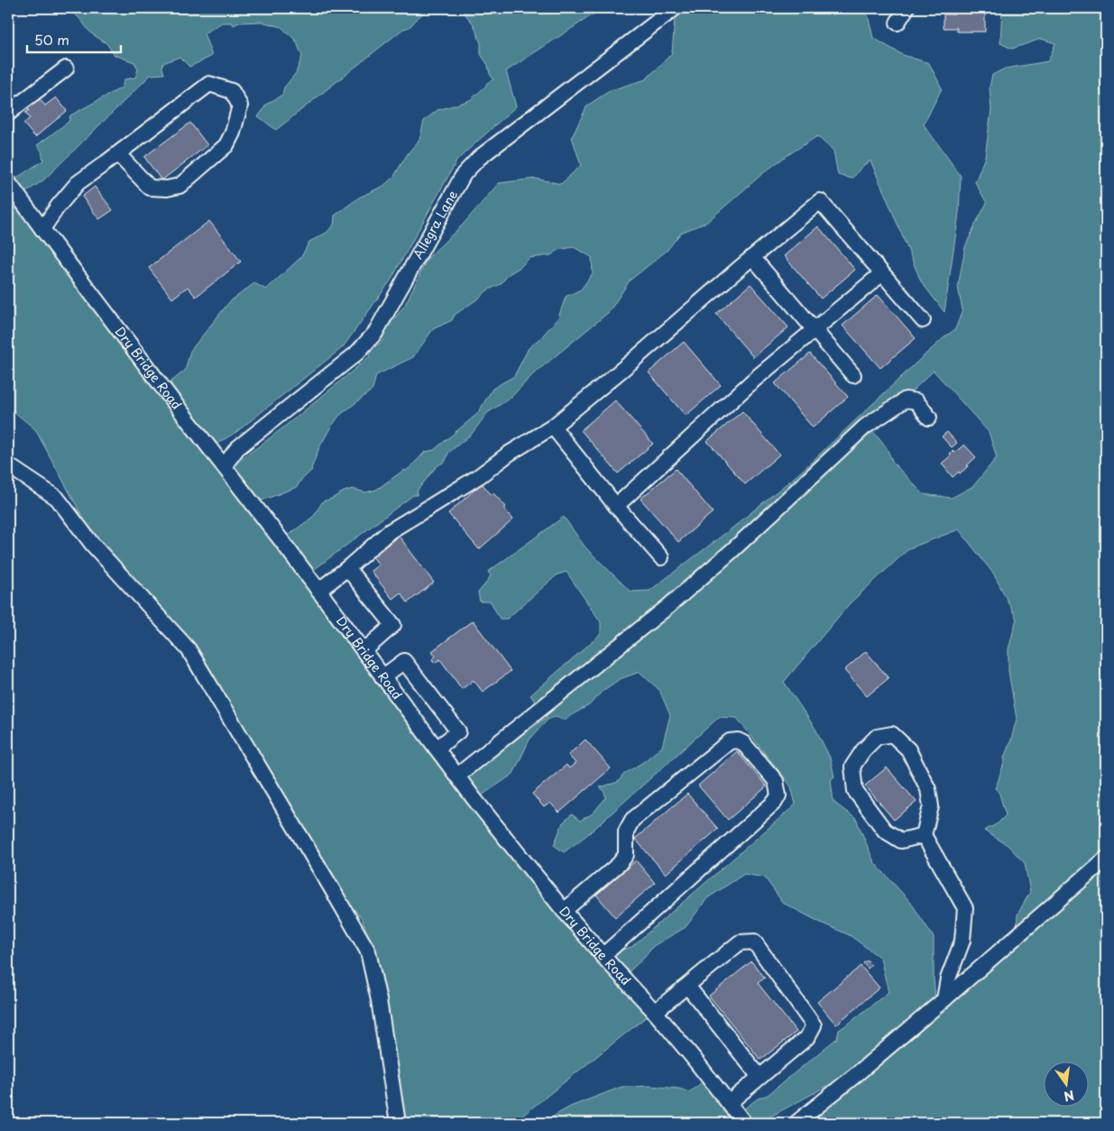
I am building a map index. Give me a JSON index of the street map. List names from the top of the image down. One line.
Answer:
{"streets":{"street":["Allegra Lane","Dry Bridge Road"]},"crossings":[["Allegra Lane","Dry Bridge Road"]],"scale_bar":"50 m","north":"bottom"}
